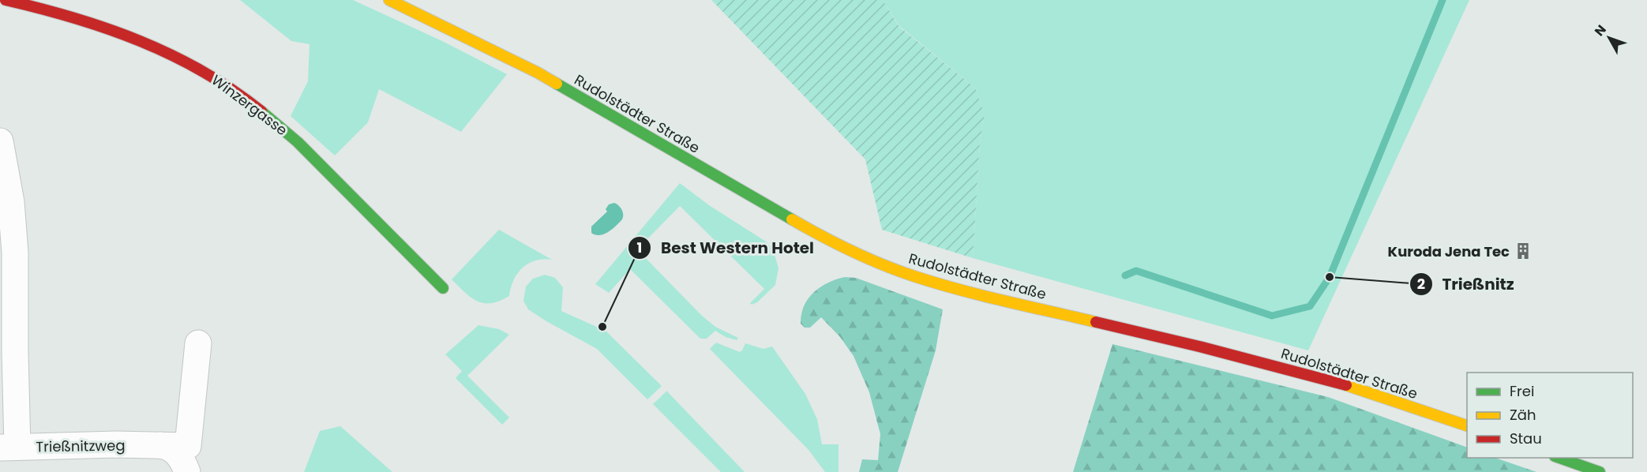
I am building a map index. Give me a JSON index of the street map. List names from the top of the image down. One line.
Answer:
{"streets":{"street":["Winzergasse","Rudolstädter Straße","Trießnitzweg"]},"places":{"building":["Kuroda Jena Tec"],"other":["Trießnitz","Best Western Hotel"]},"legend":["Frei","Zäh","Stau"],"north":"top left"}
